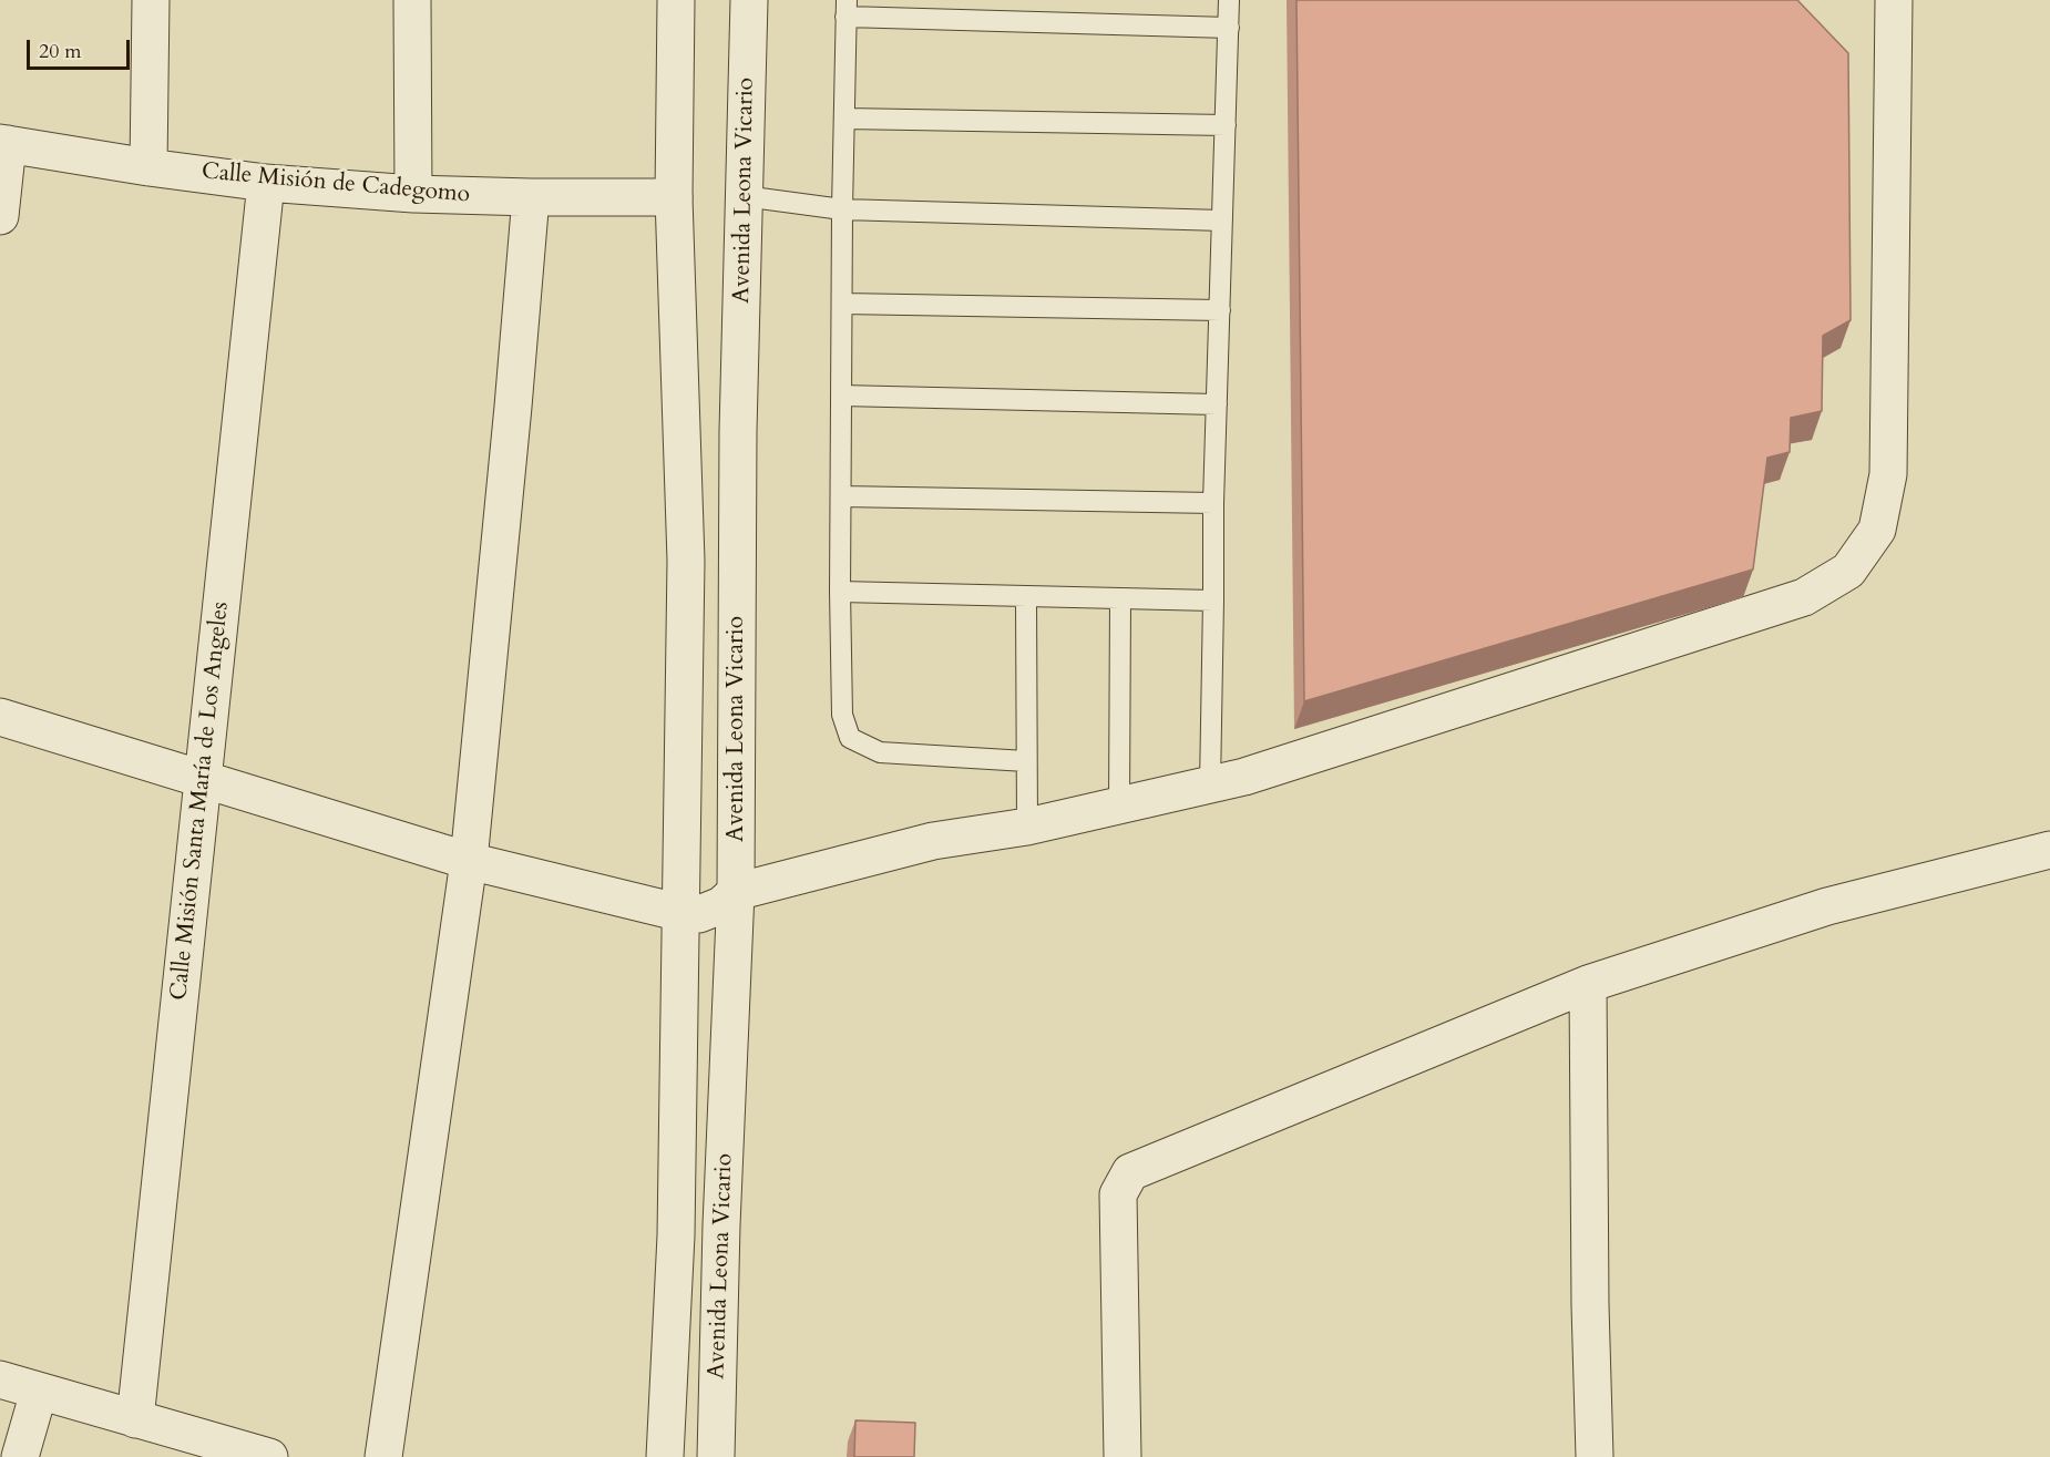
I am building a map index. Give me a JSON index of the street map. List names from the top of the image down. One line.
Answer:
{"streets":{"street":["Calle Misión de Cadegomo","Avenida Leona Vicario","Calle Misión Santa María de Los Angeles"]},"crossings":[["Calle Misión de Cadegomo","Avenida Leona Vicario"],["Calle Misión de Cadegomo","Calle Misión Santa María de Los Angeles"]],"scale_bar":"20 m"}
